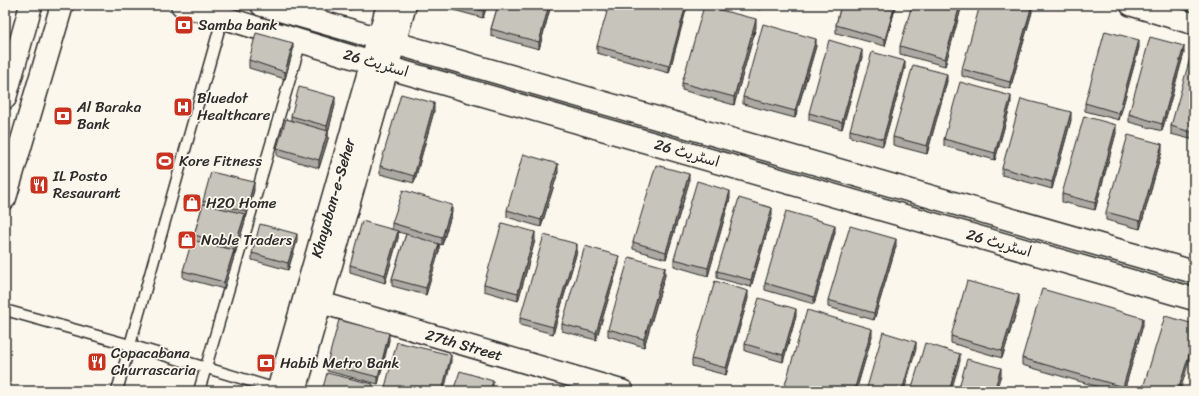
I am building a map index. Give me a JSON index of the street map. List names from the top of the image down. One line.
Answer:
{"streets":{"main road":["اسٹریٹ 26","Khayaban-e-Seher"],"street":["27th Street"]},"crossings":[["اسٹریٹ 26","Khayaban-e-Seher"],["Khayaban-e-Seher","27th Street"]],"places":{"bank":["Samba bank","Al Baraka Bank","Habib Metro Bank"],"hospital":["Bluedot Healthcare"],"sports":["Kore Fitness"],"restaurant":["IL Posto Resaurant","Copacabana Churrascaria"],"shop":["H2O Home","Noble Traders"]}}
